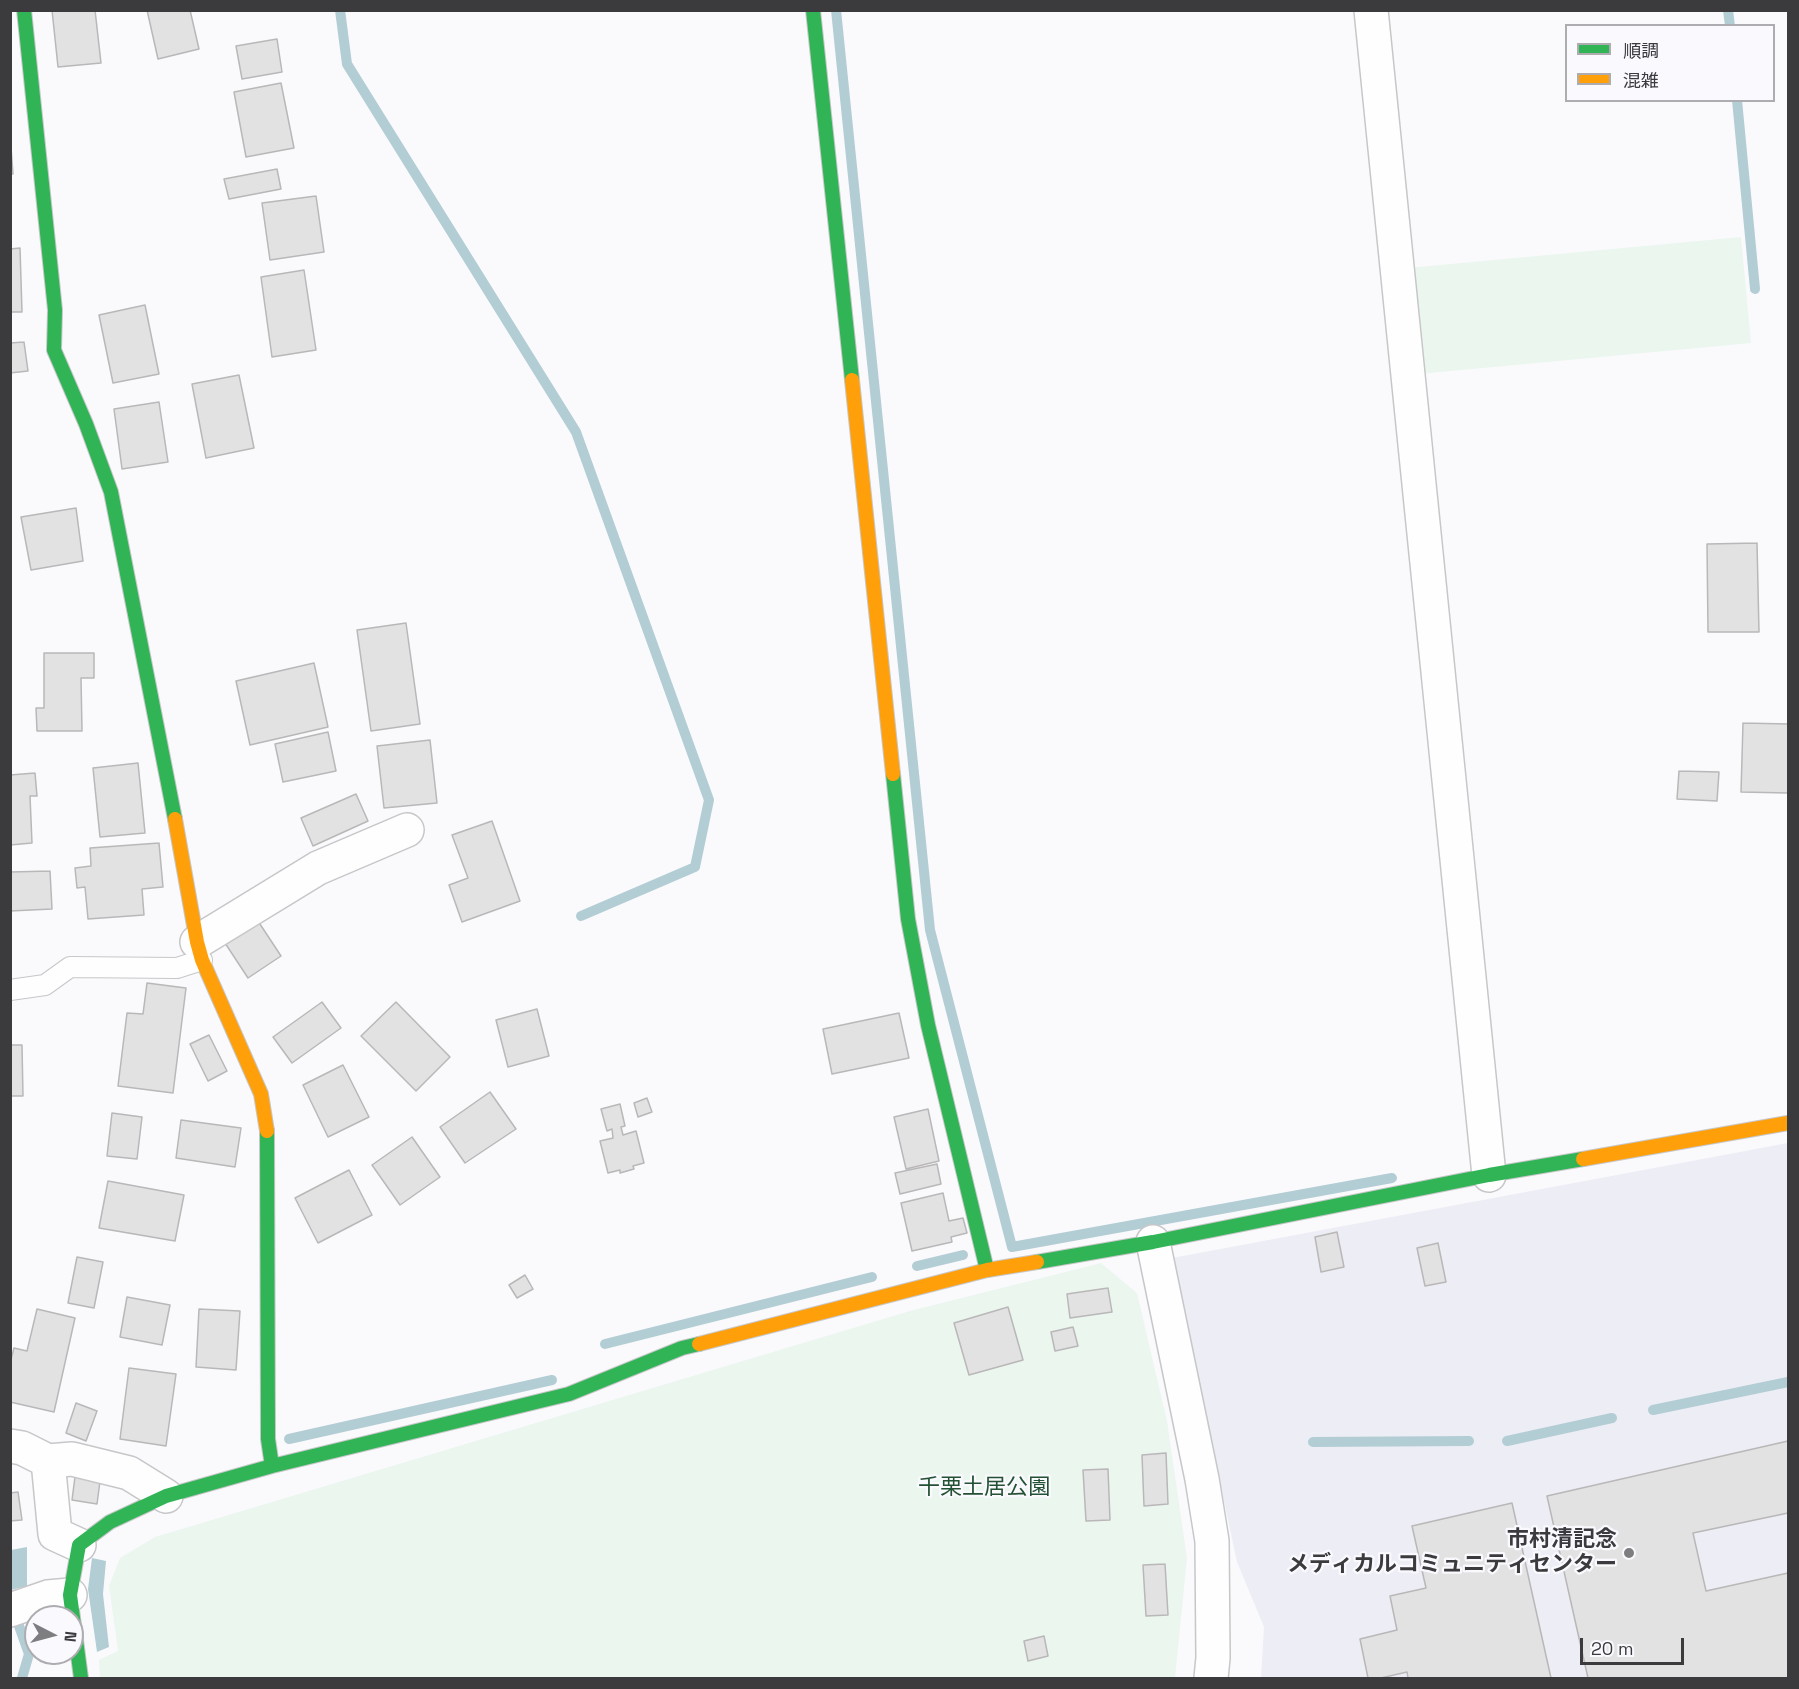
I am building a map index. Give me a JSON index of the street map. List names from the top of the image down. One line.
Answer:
{"parks":["千栗土居公園"],"places":["市村清記念 メディカルコミュニティセンター"],"legend":["順調","混雑"],"scale_bar":"20 m","north":"right"}
